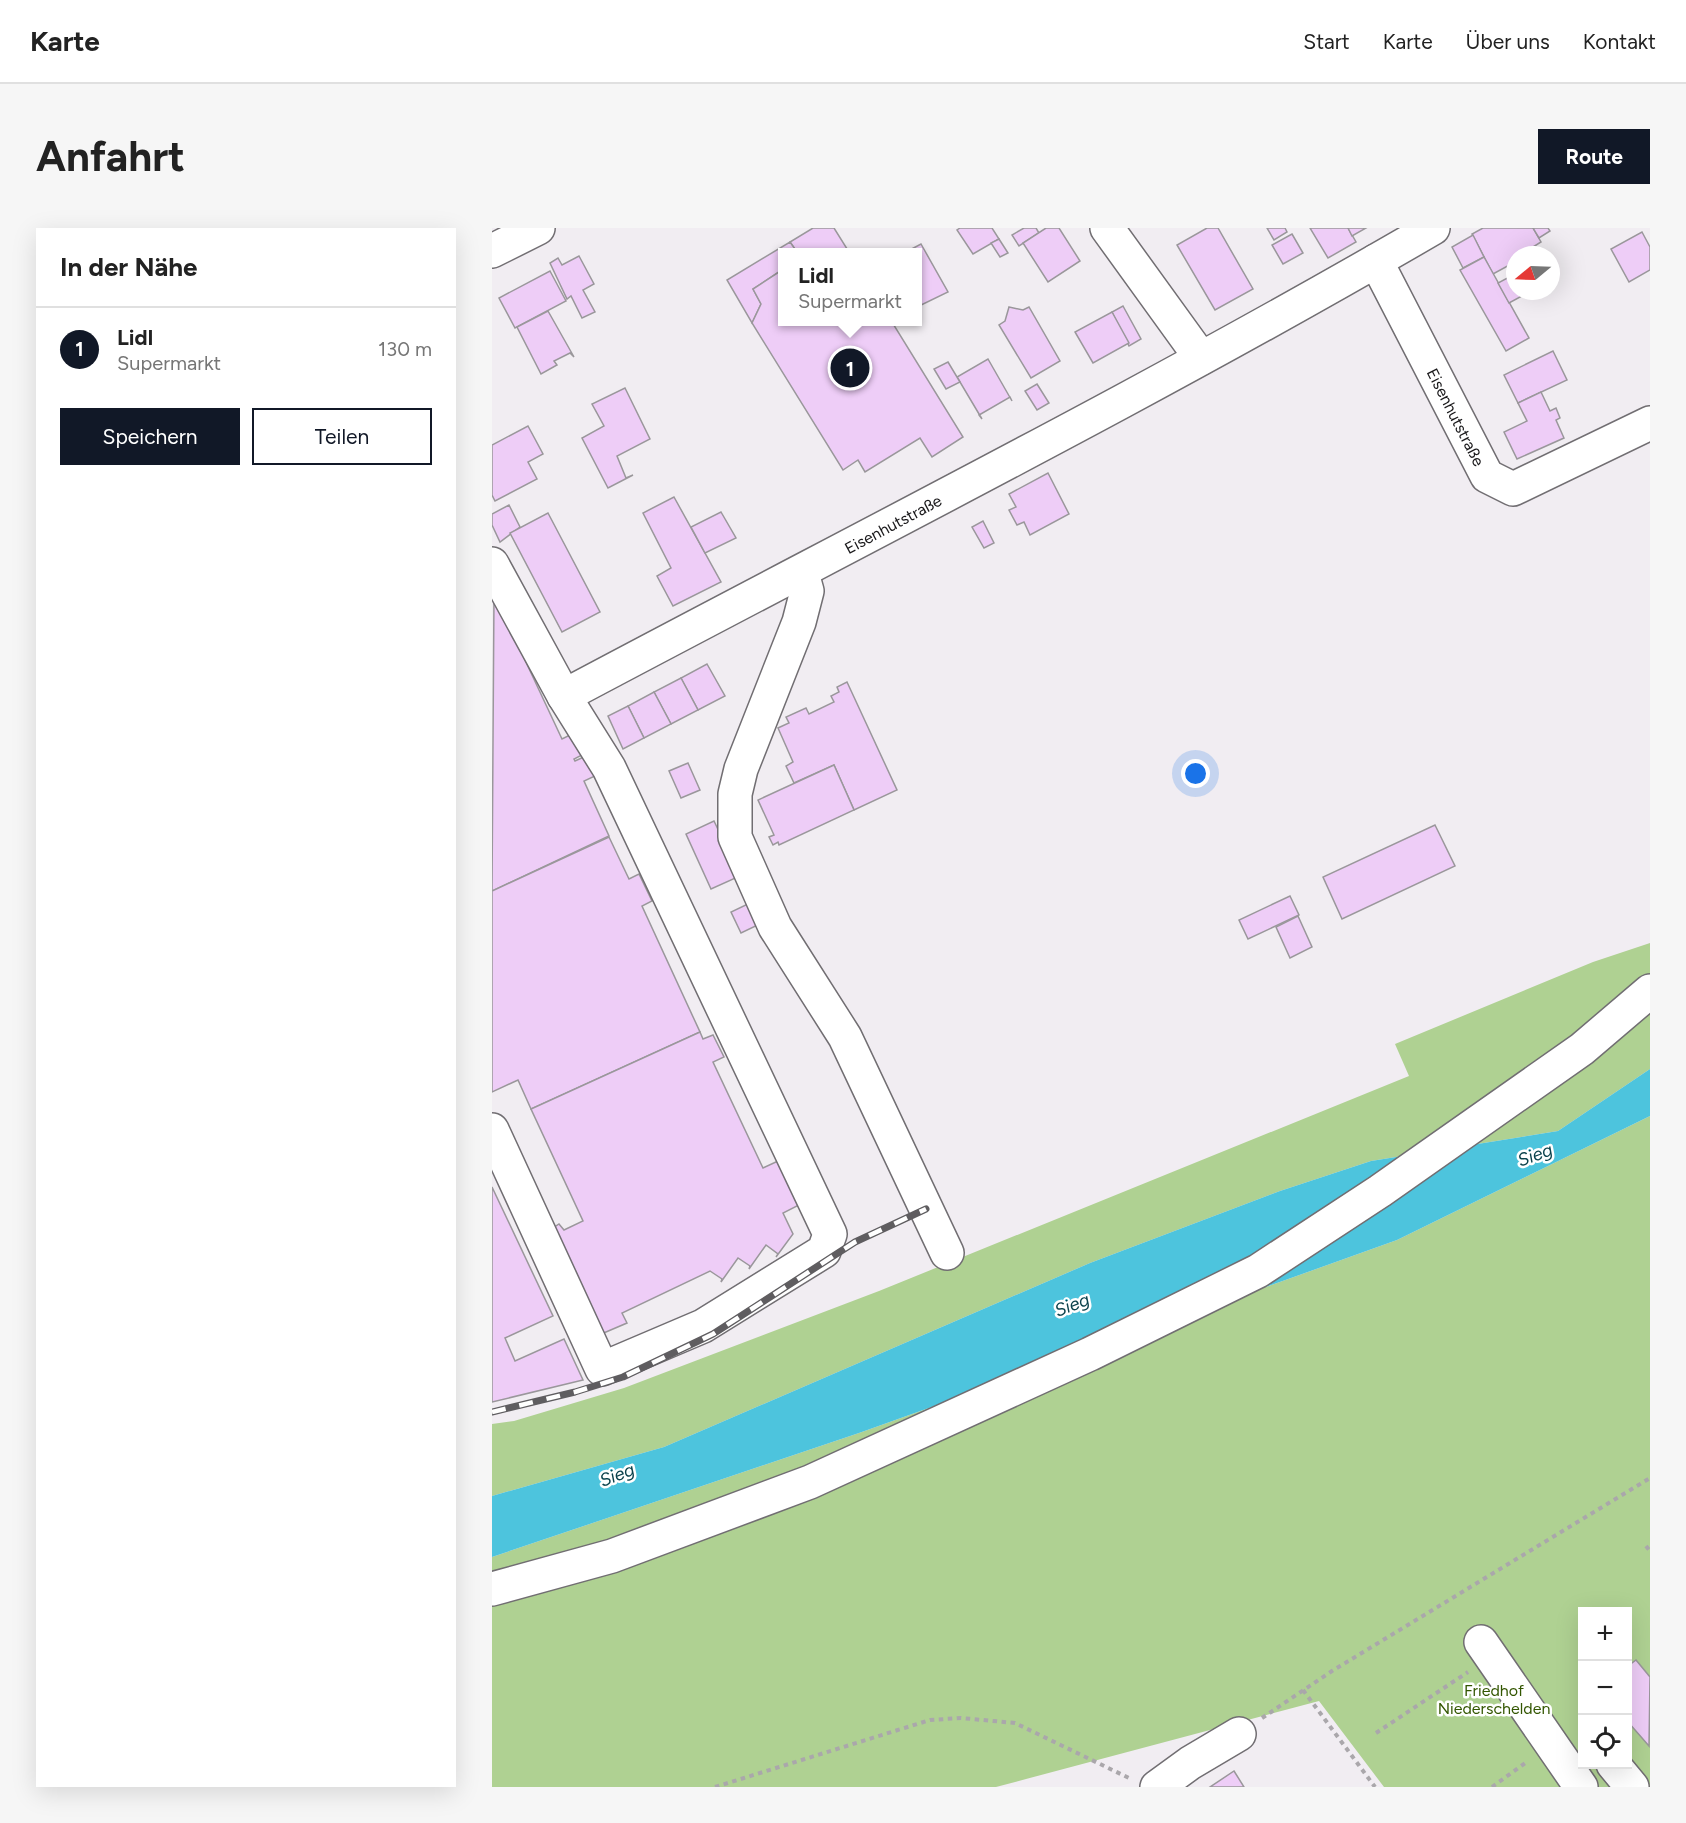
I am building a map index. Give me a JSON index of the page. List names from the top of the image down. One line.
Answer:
{"streets":{"main road":["Eisenhutstraße"]},"water":["Sieg"],"parks":["Friedhof Niederschelden"],"north":"left","page":{"header":"Karte","nav":["Start","Karte","Über uns","Kontakt"],"buttons":["Route",["Speichern","Teilen"]],"title":"Anfahrt","heading":"In der Nähe","popup":["Lidl","Supermarkt"],"list":[{"mark":"1","name":"Lidl","note":"Supermarkt","value":"130 m"}],"pins":"1","map_buttons":["+","−"]}}
